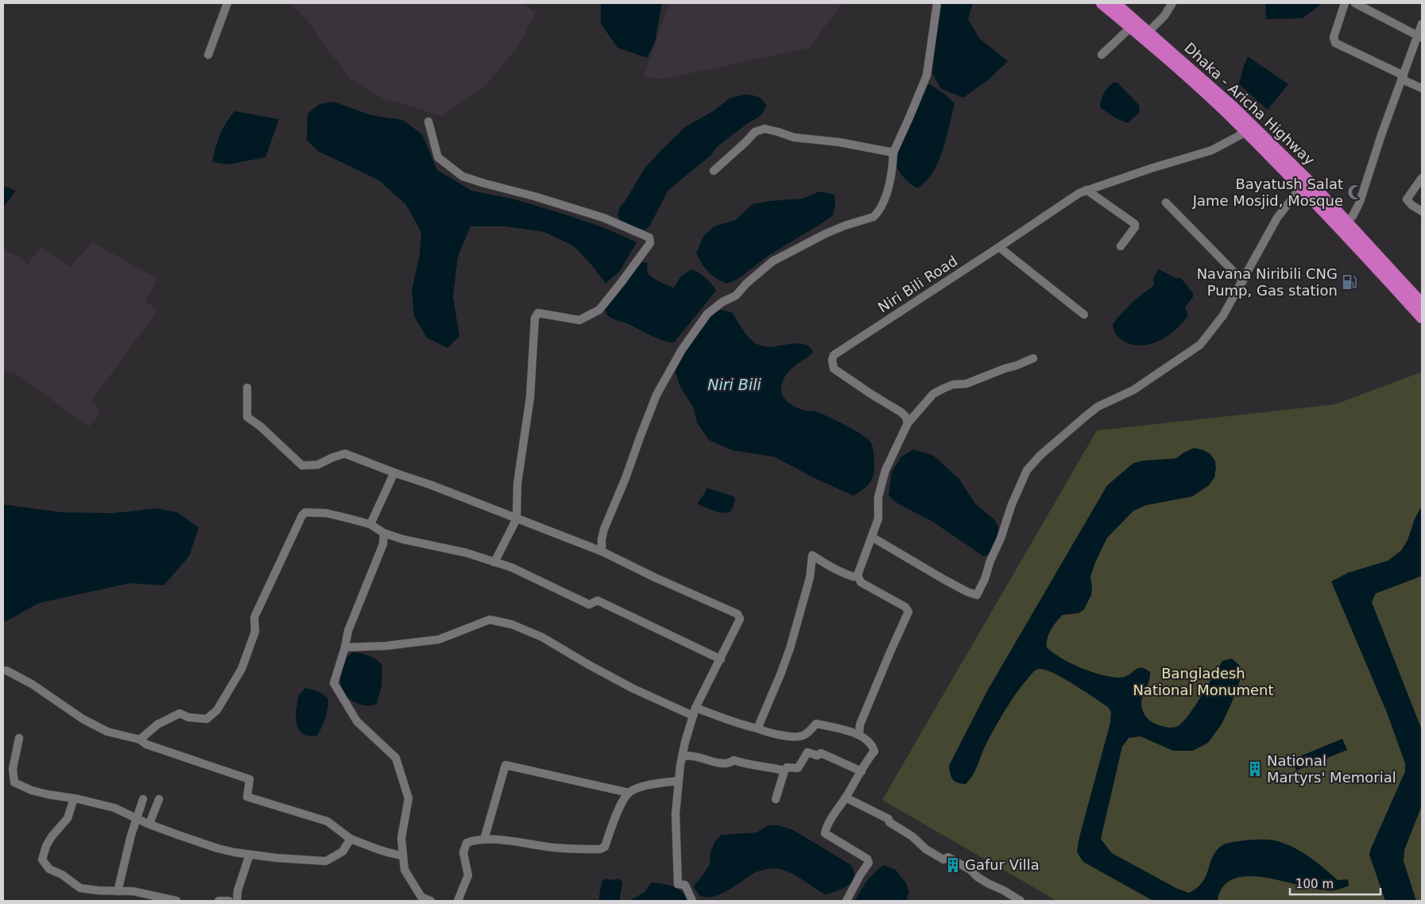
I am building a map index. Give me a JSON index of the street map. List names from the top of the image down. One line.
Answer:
{"streets":{"highway":["Dhaka - Aricha Highway"],"street":["Niri Bili Road"]},"water":["Niri Bili"],"parks":["Bangladesh National Monument"],"places":{"mosque":["Bayatush Salat Jame Mosjid, Mosque"],"fuel station":["Navana Niribili CNG Pump, Gas station"],"building":["National Martyrs' Memorial","Gafur Villa"]},"scale_bar":"100 m"}
